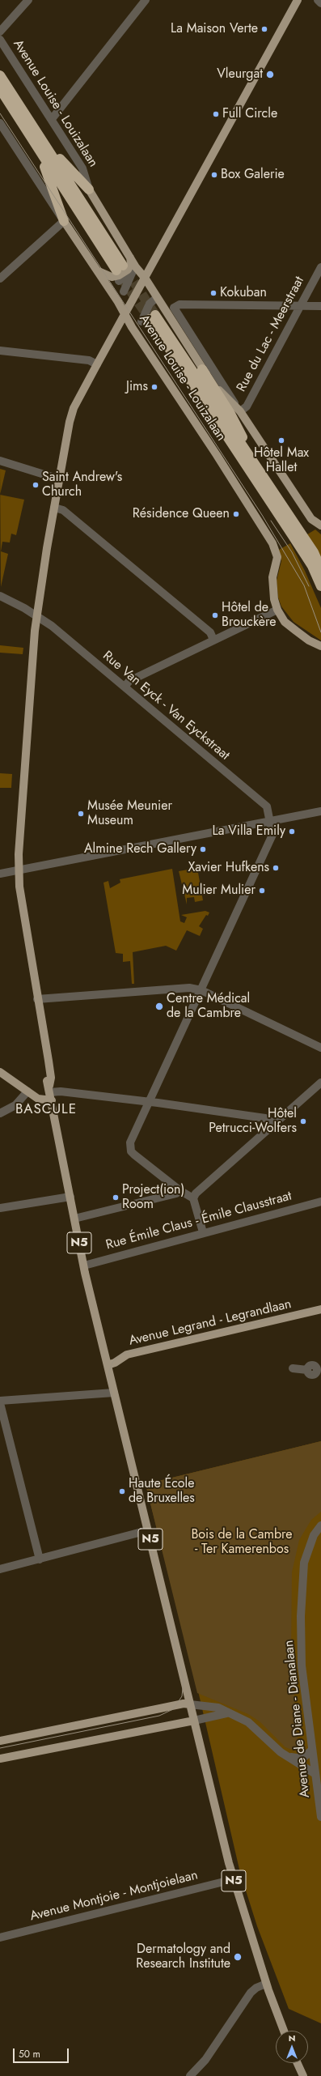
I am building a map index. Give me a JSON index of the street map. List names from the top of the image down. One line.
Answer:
{"streets":{"highway":["Avenue Louise - Louizalaan"],"main road":["N5","Avenue Legrand - Legrandlaan"],"street":["Rue du Lac - Meerstraat","Rue Van Eyck - Van Eyckstraat","Rue Émile Claus - Émile Clausstraat","Avenue de Diane - Dianalaan","Avenue Montjoie - Montjoielaan"]},"crossings":[["Avenue Louise - Louizalaan","Rue du Lac - Meerstraat"],["Rue Émile Claus - Émile Clausstraat","N5"],["N5","Avenue Legrand - Legrandlaan"],["N5","Avenue Montjoie - Montjoielaan"]],"districts":["BASCULE"],"parks":["Bois de la Cambre - Ter Kamerenbos"],"places":["La Maison Verte","Vleurgat","Full Circle","Box Galerie","Kokuban","Jims","Hôtel Max Hallet","Saint Andrew's Church","Résidence Queen","Hôtel de Brouckère","Musée Meunier Museum","La Villa Emily","Almine Rech Gallery","Xavier Hufkens","Mulier Mulier","Centre Médical de la Cambre","Hôtel Petrucci-Wolfers","Project(ion) Room","Haute École de Bruxelles","Dermatology and Research Institute"],"scale_bar":"50 m","north":"top"}
